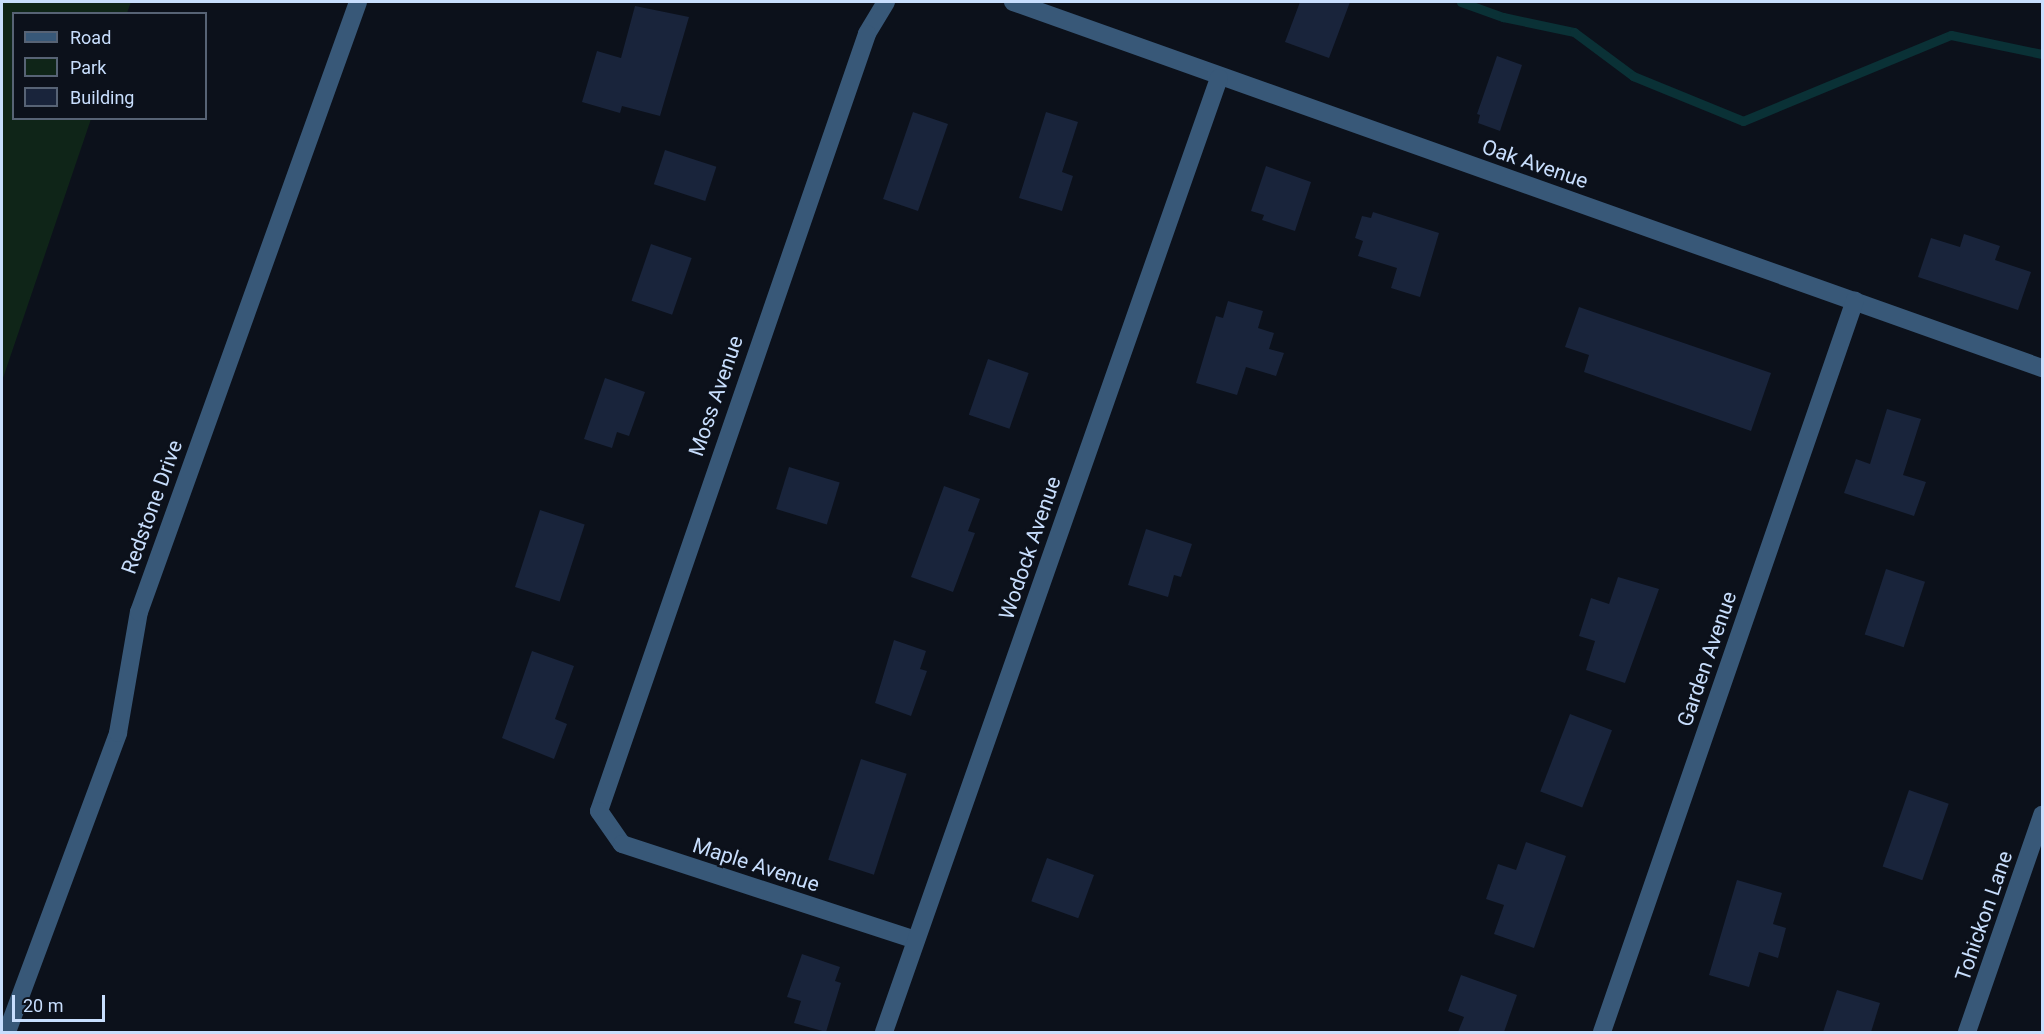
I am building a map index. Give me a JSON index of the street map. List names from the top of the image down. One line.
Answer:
{"streets":{"street":["Oak Avenue","Moss Avenue","Redstone Drive","Wodock Avenue","Garden Avenue","Maple Avenue","Tohickon Lane"]},"crossings":[["Oak Avenue","Wodock Avenue"],["Oak Avenue","Garden Avenue"],["Moss Avenue","Maple Avenue"],["Wodock Avenue","Maple Avenue"]],"legend":["Road","Park","Building"],"scale_bar":"20 m"}
